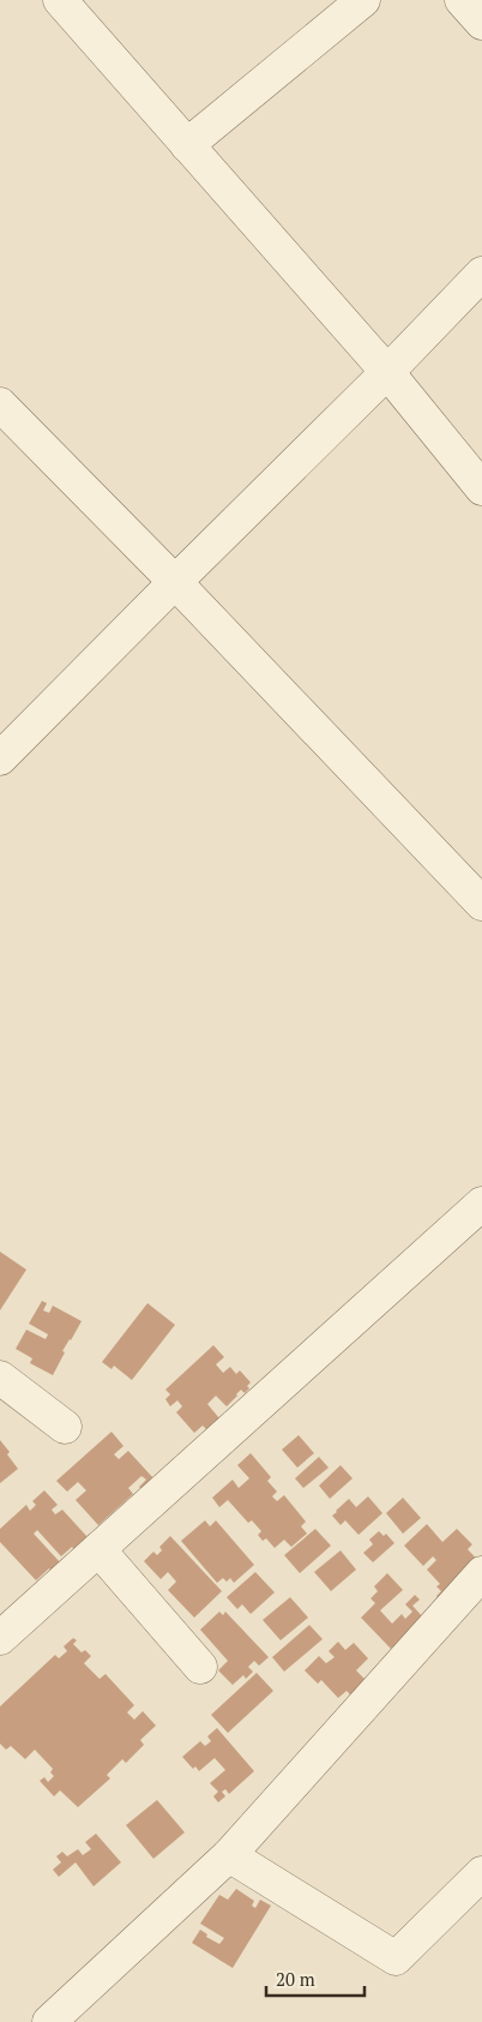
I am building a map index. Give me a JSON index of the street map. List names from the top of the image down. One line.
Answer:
{"scale_bar":"20 m"}
